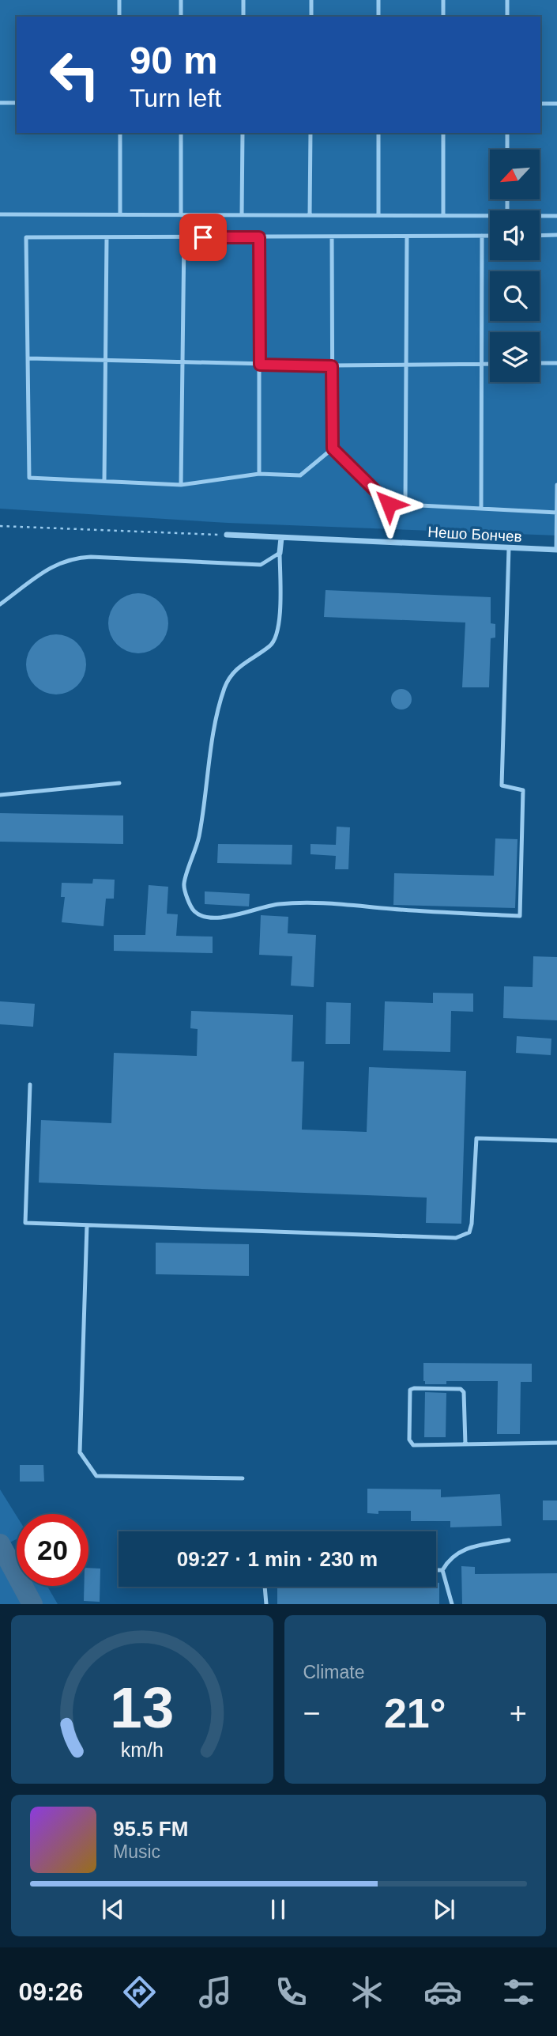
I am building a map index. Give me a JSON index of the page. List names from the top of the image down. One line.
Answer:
{"streets":{"street":["Нешо Бончев"]},"north":"bottom left","page":{"turn":["90 m","Turn left"],"limit":"20","trip":"09:27 · 1 min · 230 m","tile":"Climate","heat":["−","21°","+"],"song":["95.5 FM","Music"],"tabs":"09:26","gauge":["13","km/h"]}}
